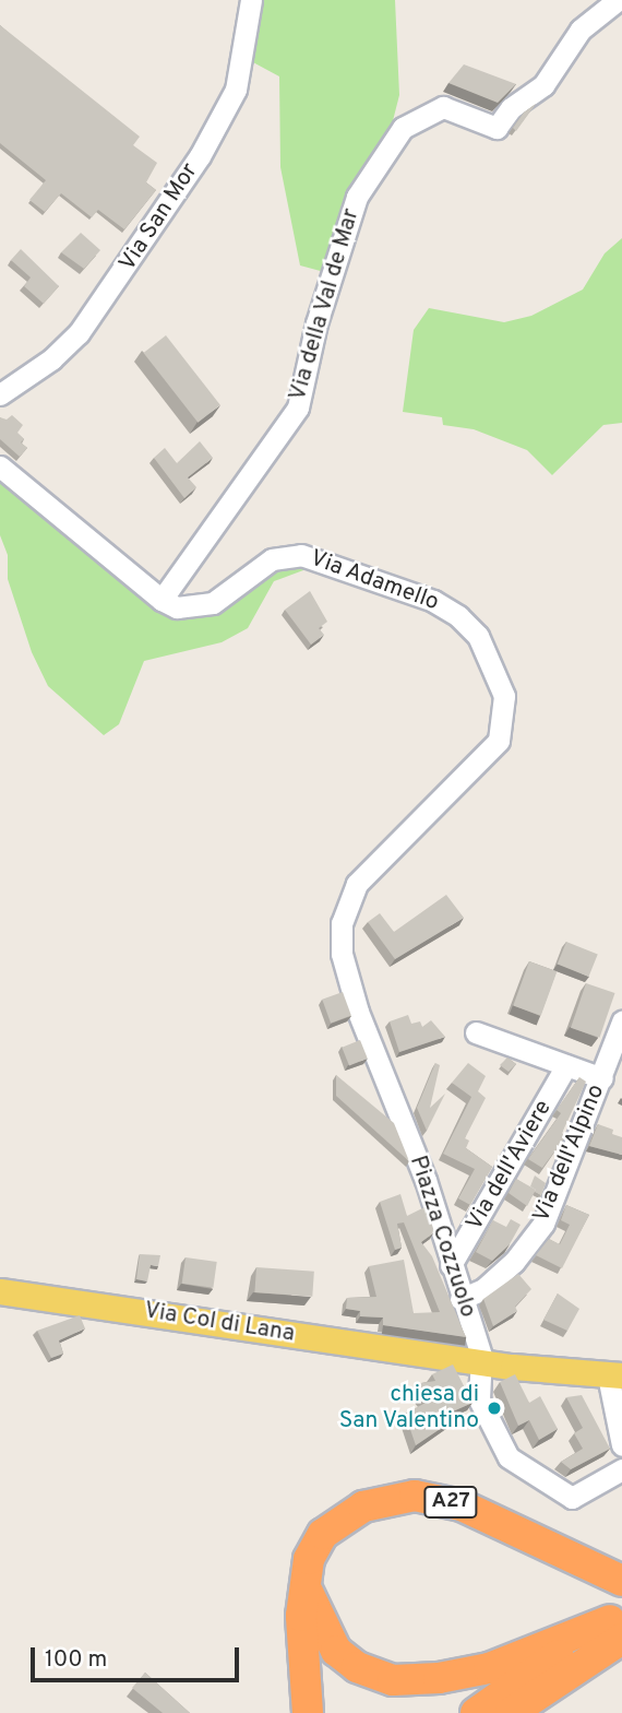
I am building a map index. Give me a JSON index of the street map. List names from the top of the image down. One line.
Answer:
{"streets":{"highway":["A27"],"main road":["Via Col di Lana"],"street":["Via San Mor","Via della Val de Mar","Via Adamello","Via dell'Alpino","Via dell'Aviere","Piazza Cozzuolo"]},"crossings":[["Via della Val de Mar","Via Adamello"],["Via Adamello","Piazza Cozzuolo"],["Via dell'Alpino","Piazza Cozzuolo"],["Via dell'Aviere","Piazza Cozzuolo"],["Piazza Cozzuolo","Via Col di Lana"]],"places":["chiesa di San Valentino"],"scale_bar":"100 m"}
